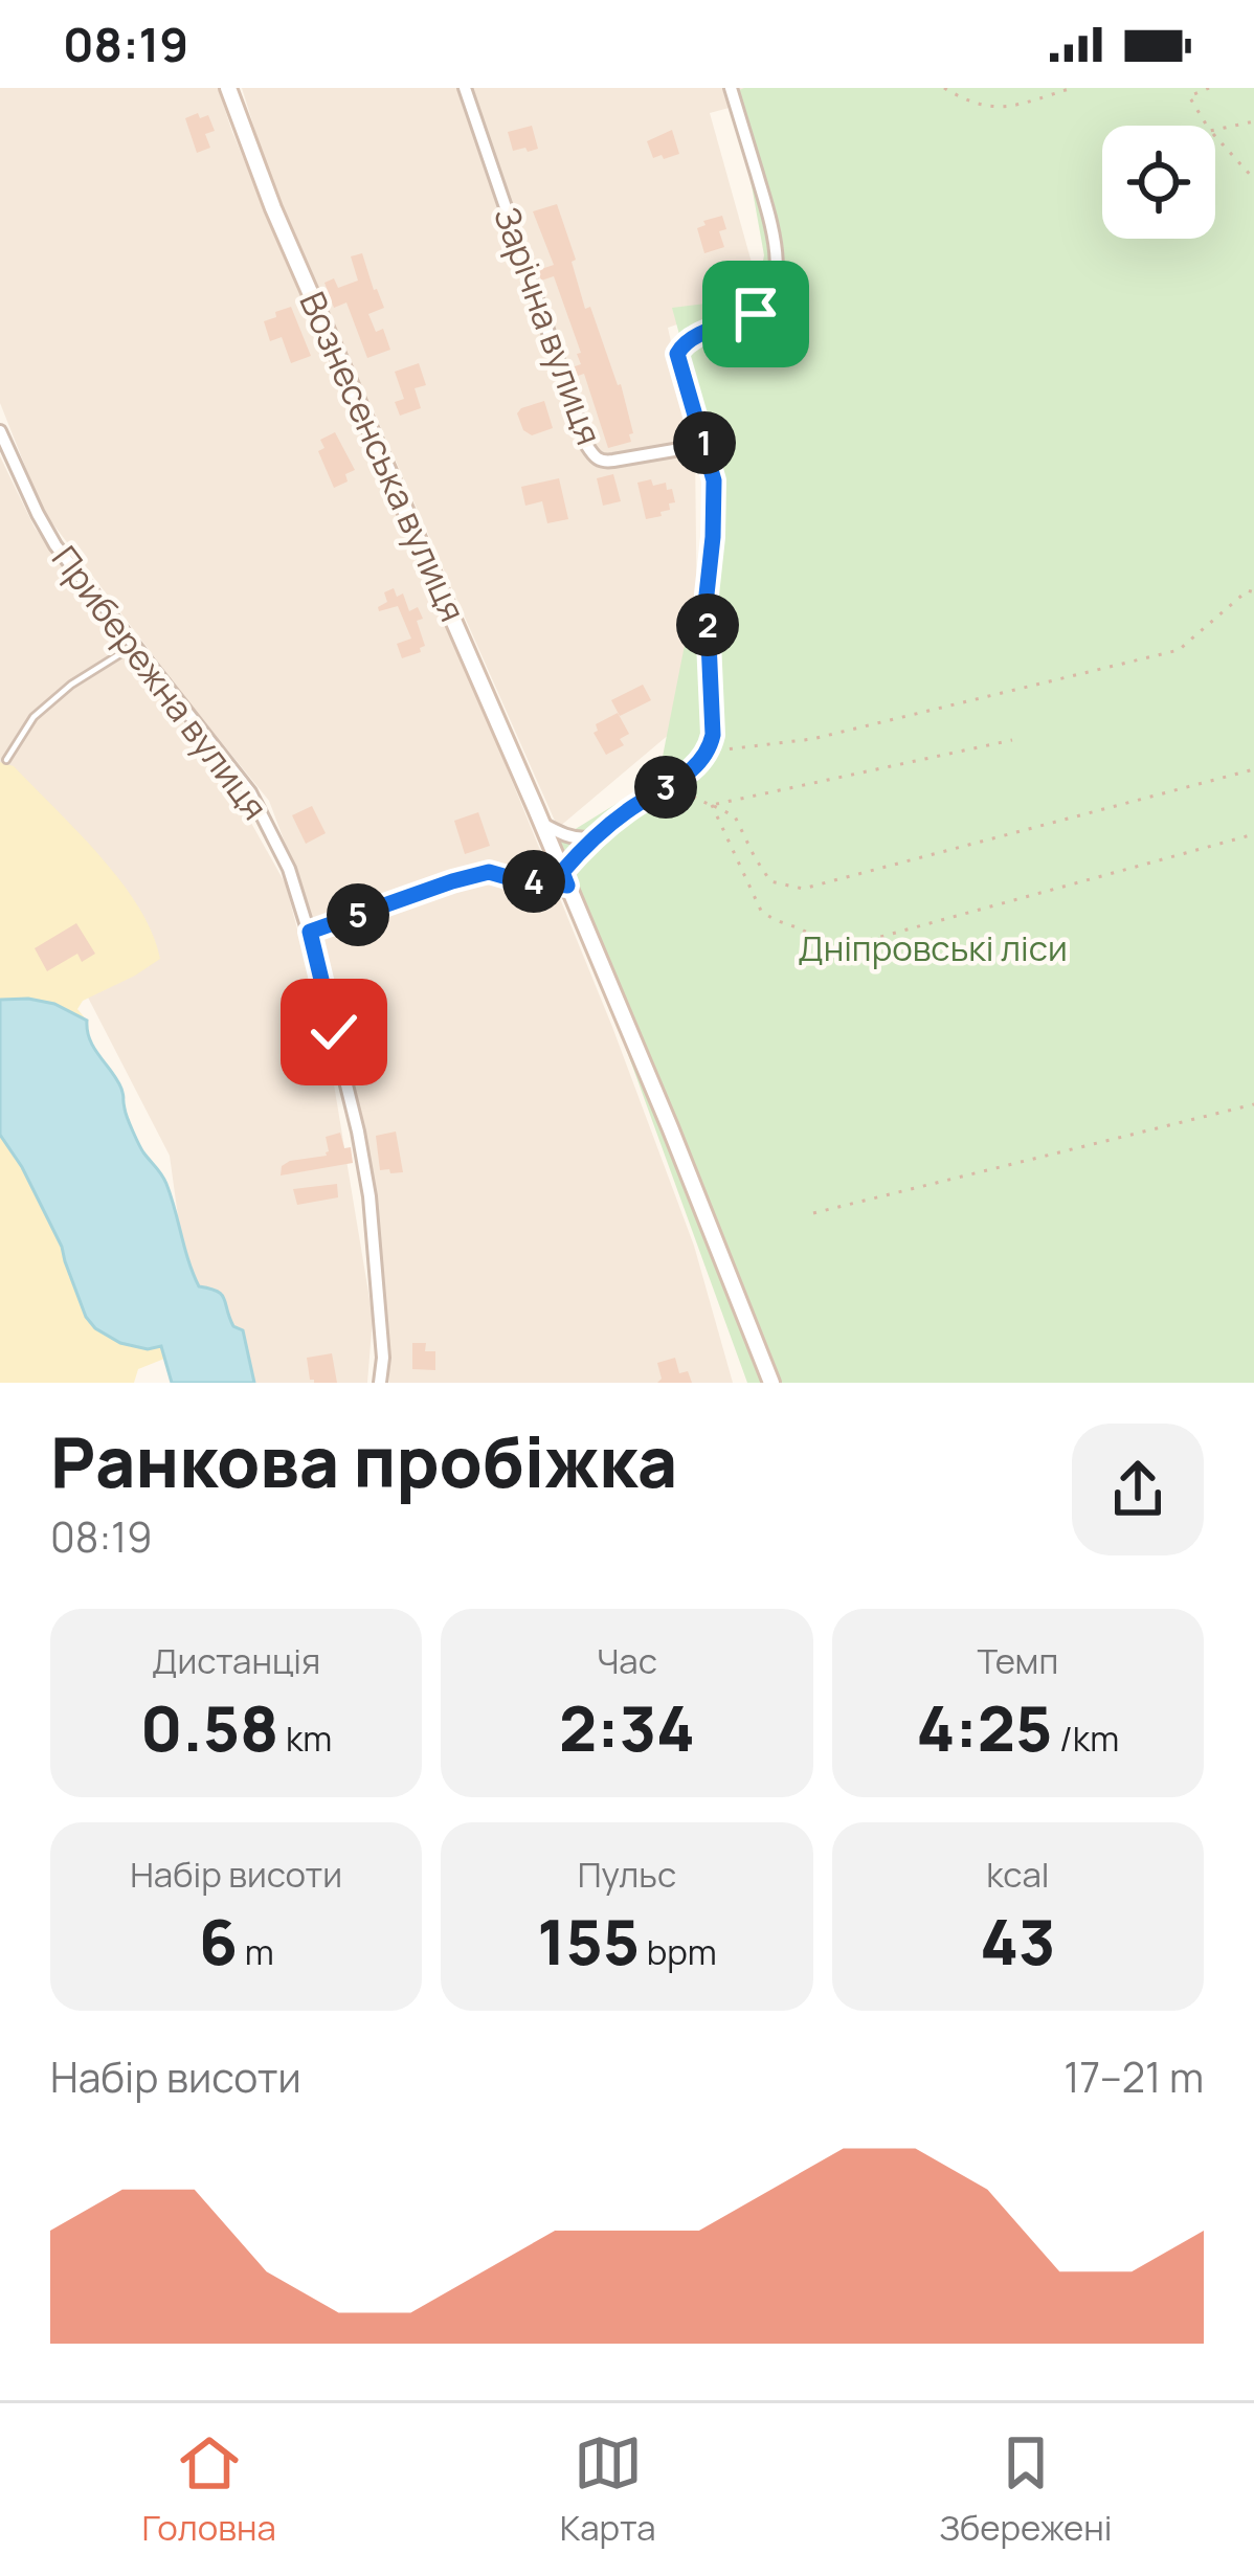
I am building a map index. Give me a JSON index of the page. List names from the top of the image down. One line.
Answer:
{"streets":{"main road":["Вознесенська вулиця"],"street":["Зарічна вулиця","Прибережна вулиця"]},"parks":["Дніпровські ліси"],"page":{"status":"08:19","pins":["1","2","3","4","5"],"heading":["Ранкова пробіжка","08:19"],"stats":[["Дистанція","0.58 km"],["Час","2:34"],["Темп","4:25 /km"],["Набір висоти","6 m"],["Пульс","155 bpm"],["kcal","43"]],"chart":["Набір висоти","17–21 m"],"tabs":["Головна","Карта","Збережені"]}}
